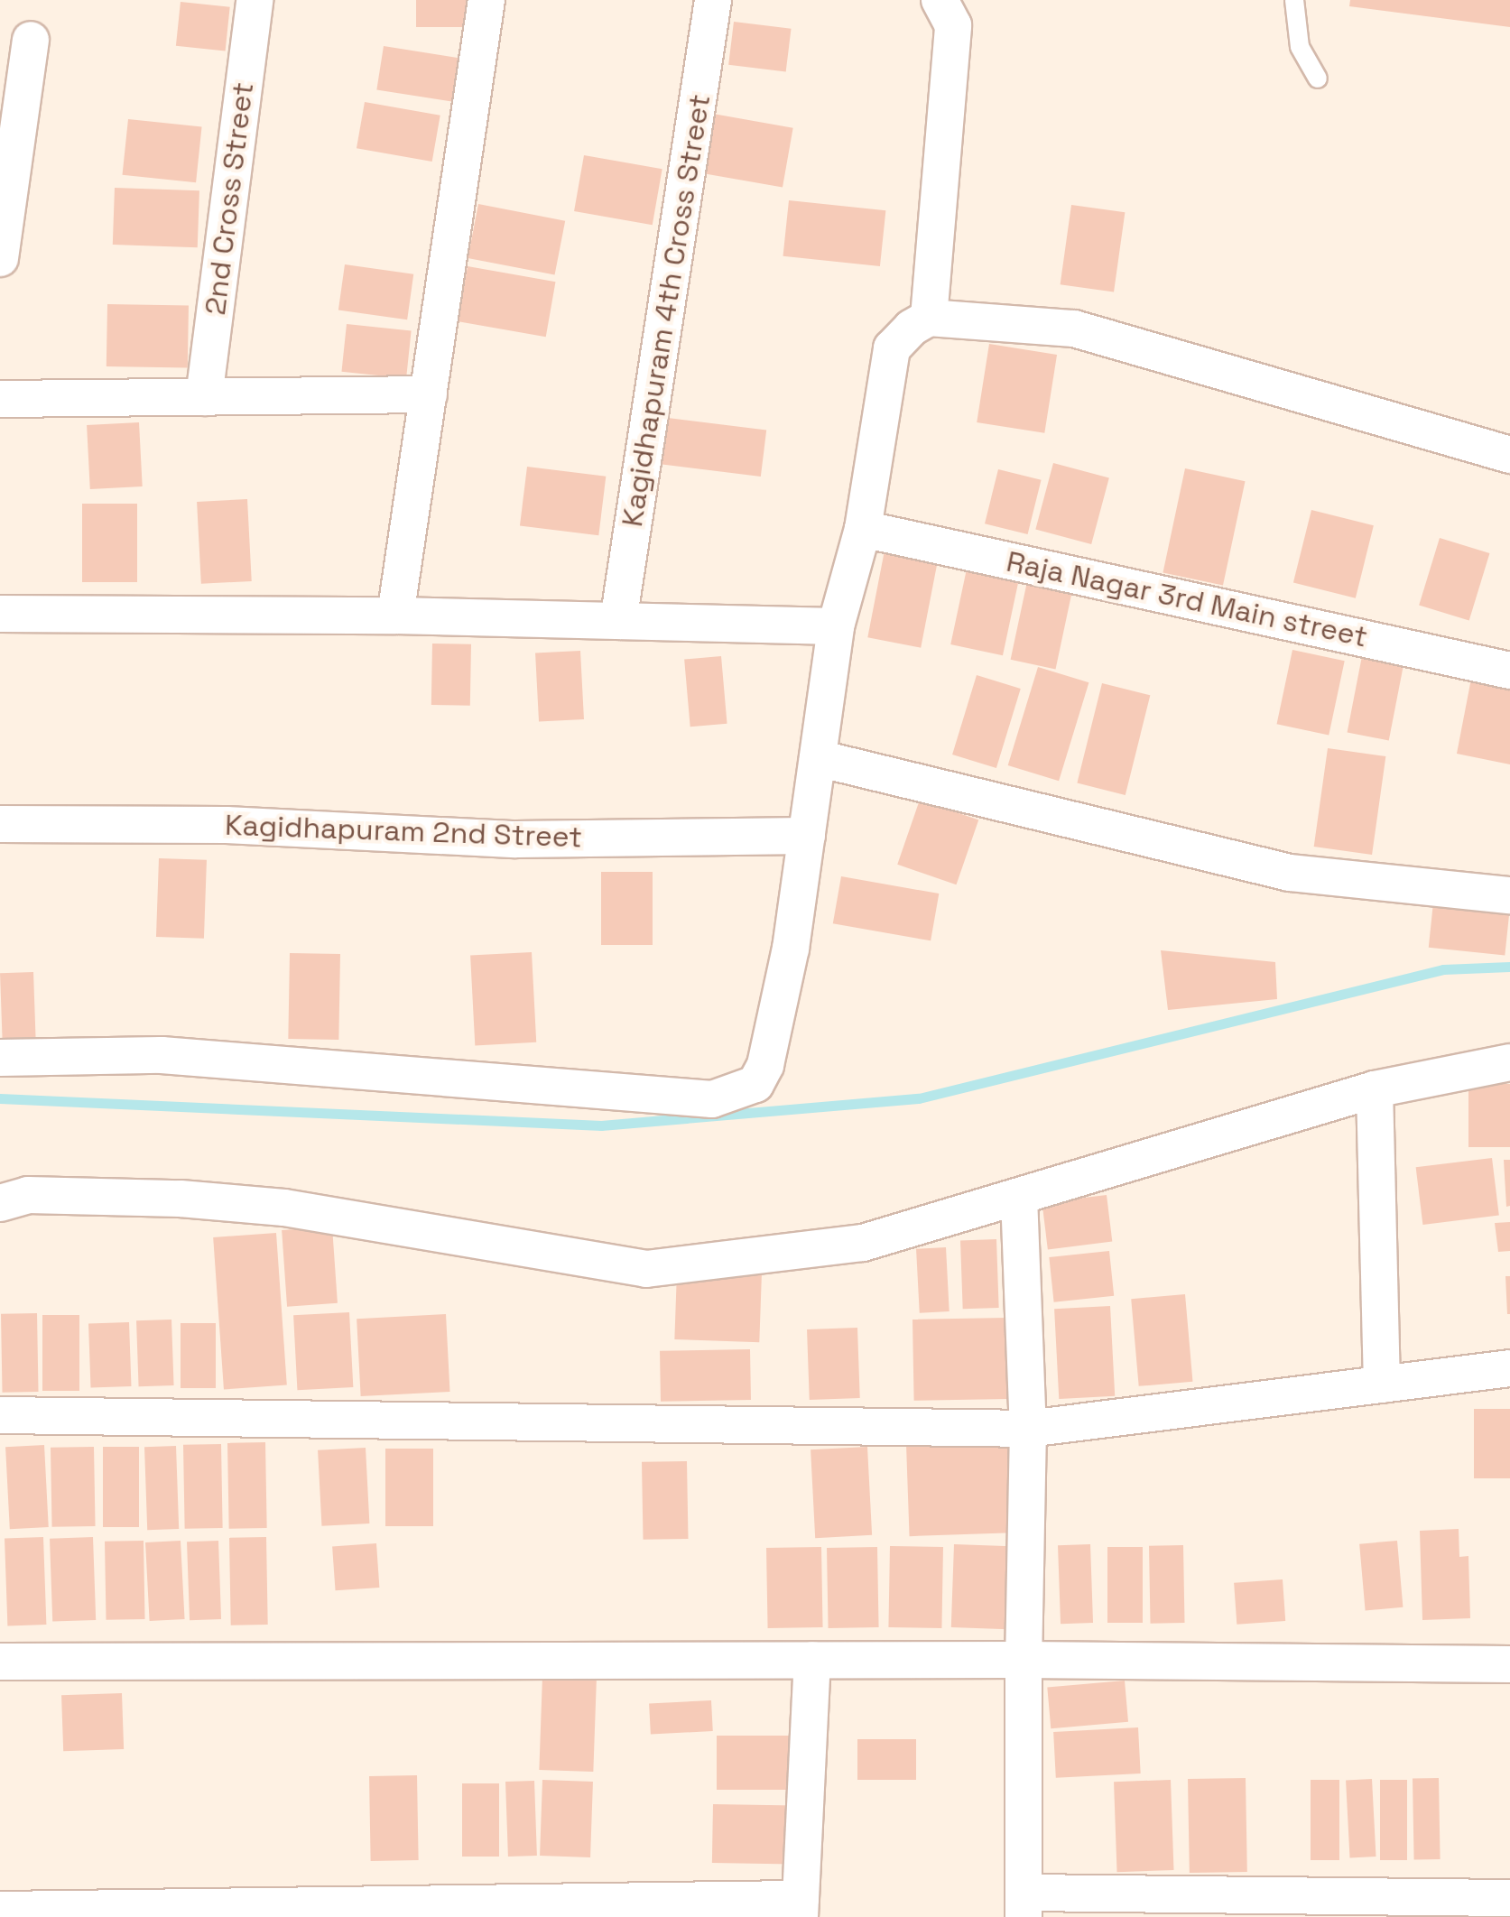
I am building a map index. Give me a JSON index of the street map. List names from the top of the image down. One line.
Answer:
{"streets":{"street":["2nd Cross Street","Kagidhapuram 4th Cross Street","Raja Nagar 3rd Main street","Kagidhapuram 2nd Street"]}}
